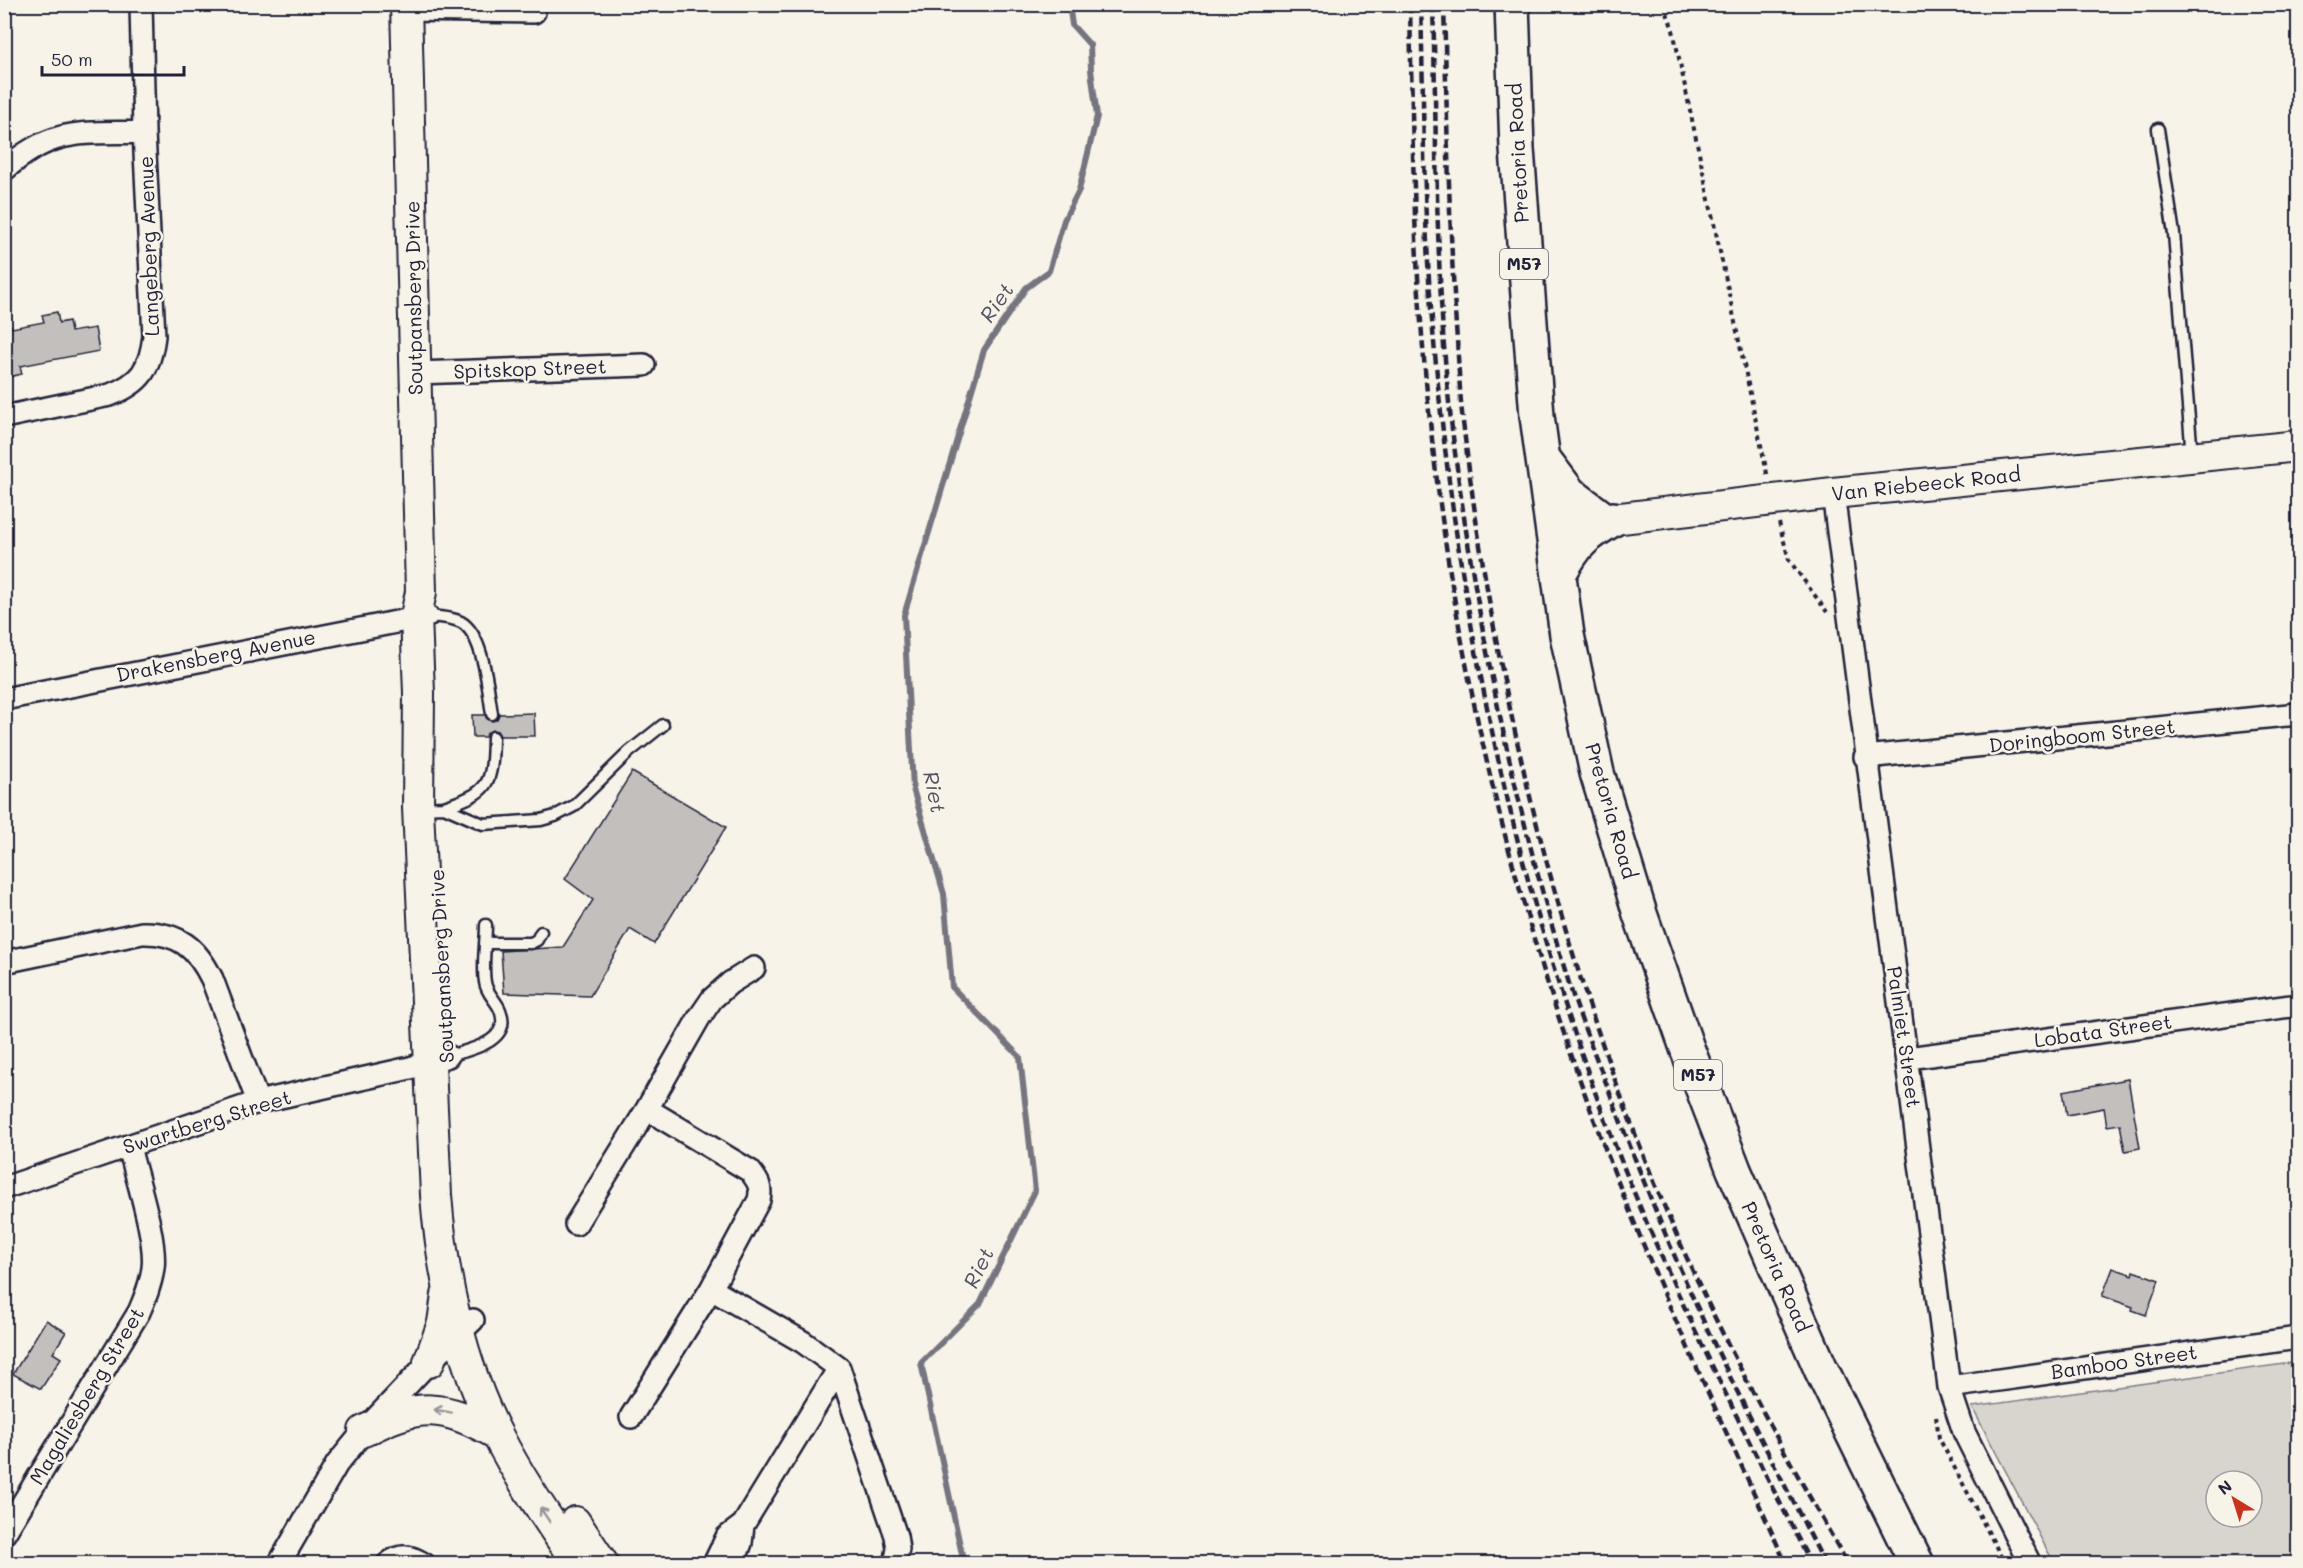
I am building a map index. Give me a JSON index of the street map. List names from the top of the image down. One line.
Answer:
{"streets":{"main road":["Pretoria Road","M57"],"street":["Langeberg Avenue","Soutpansberg Drive","Spitskop Street","Van Riebeeck Road","Drakensberg Avenue","Doringboom Street","Lobata Street","Palmiet Street","Swartberg Street","Bamboo Street","Magaliesberg Street"]},"crossings":[["Pretoria Road","Van Riebeeck Road"],["Soutpansberg Drive","Spitskop Street"],["Soutpansberg Drive","Drakensberg Avenue"],["Soutpansberg Drive","Swartberg Street"],["Van Riebeeck Road","Palmiet Street"],["Doringboom Street","Palmiet Street"],["Lobata Street","Palmiet Street"],["Palmiet Street","Bamboo Street"],["Swartberg Street","Magaliesberg Street"]],"water":["Riet"],"scale_bar":"50 m","north":"top left"}
